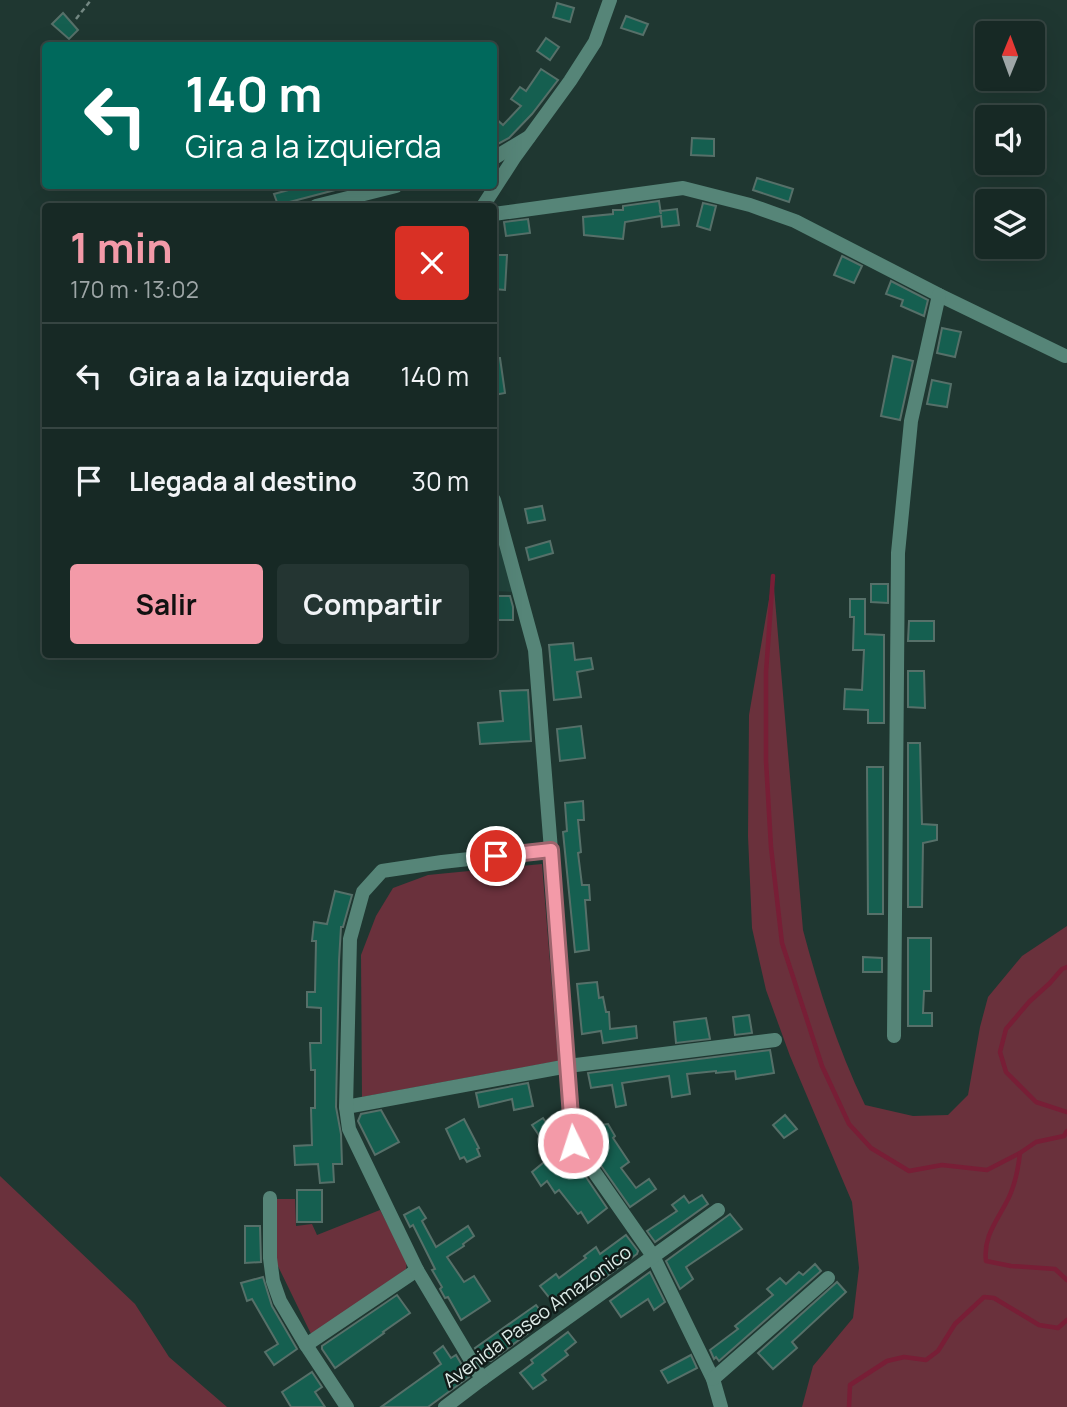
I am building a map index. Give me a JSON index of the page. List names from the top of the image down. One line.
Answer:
{"streets":{"street":["Avenida Paseo Amazonico"]},"north":"top","page":{"turn":["140 m","Gira a la izquierda"],"heading":["1 min","170 m · 13:02"],"list":[{"name":"Gira a la izquierda","value":"140 m"},{"name":"Llegada al destino","value":"30 m"}],"buttons":["Salir","Compartir"]}}
